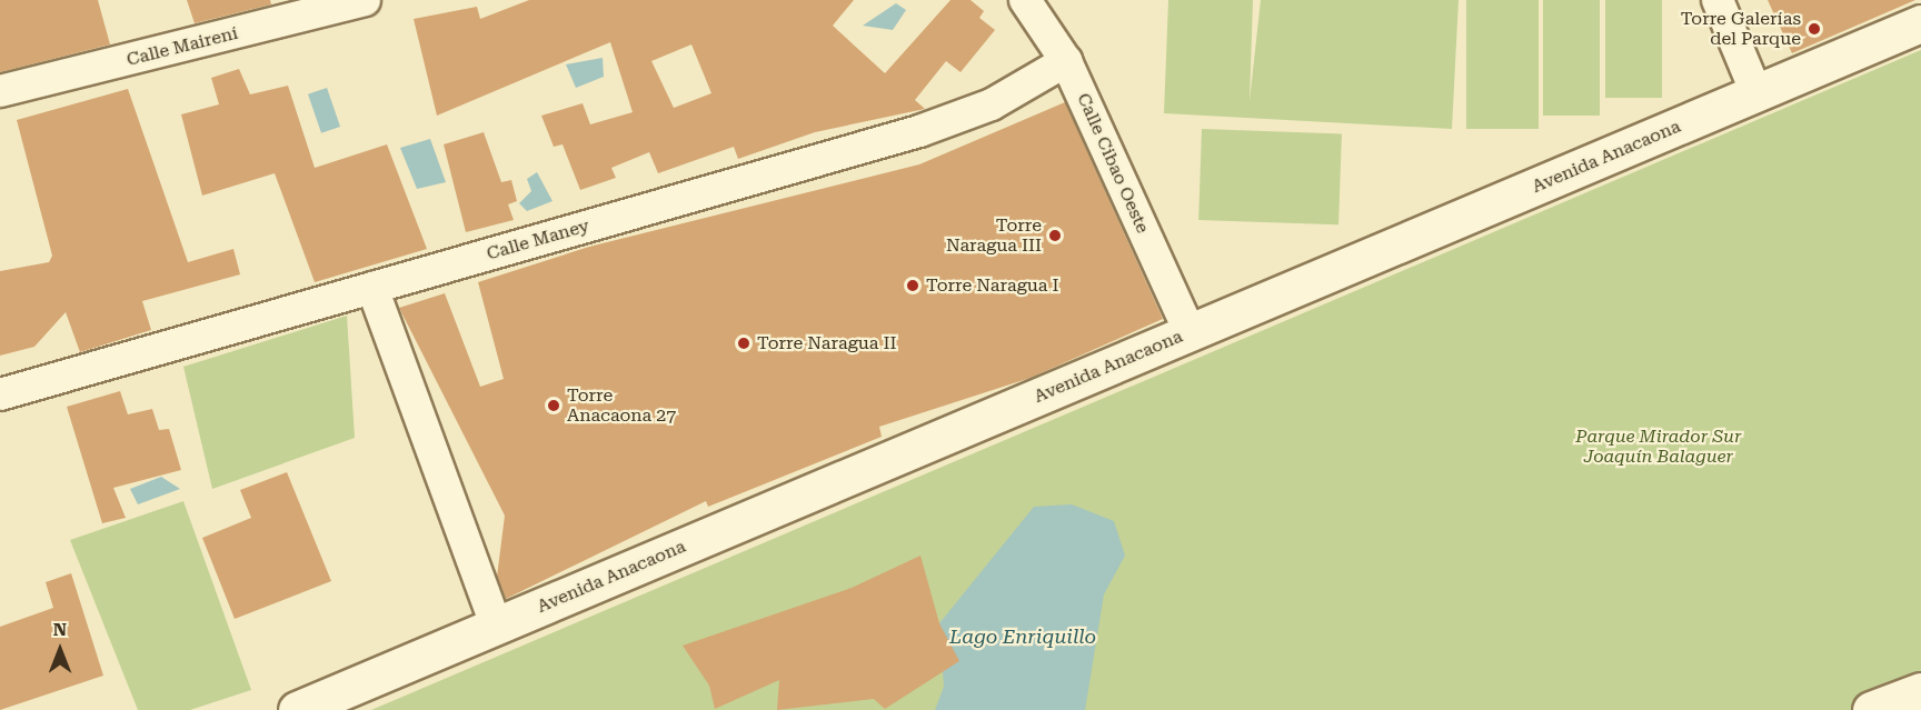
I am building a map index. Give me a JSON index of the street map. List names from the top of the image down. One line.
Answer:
{"streets":{"main road":["Avenida Anacaona"],"street":["Calle Mairení","Calle Cibao Oeste","Calle Maney"]},"crossings":[["Avenida Anacaona","Calle Cibao Oeste"],["Calle Cibao Oeste","Calle Maney"]],"water":["Lago Enriquillo"],"parks":["Parque Mirador Sur Joaquín Balaguer"],"places":["Torre Galerías del Parque","Torre Naragua III","Torre Naragua I","Torre Naragua II","Torre Anacaona 27"],"north":"top"}
